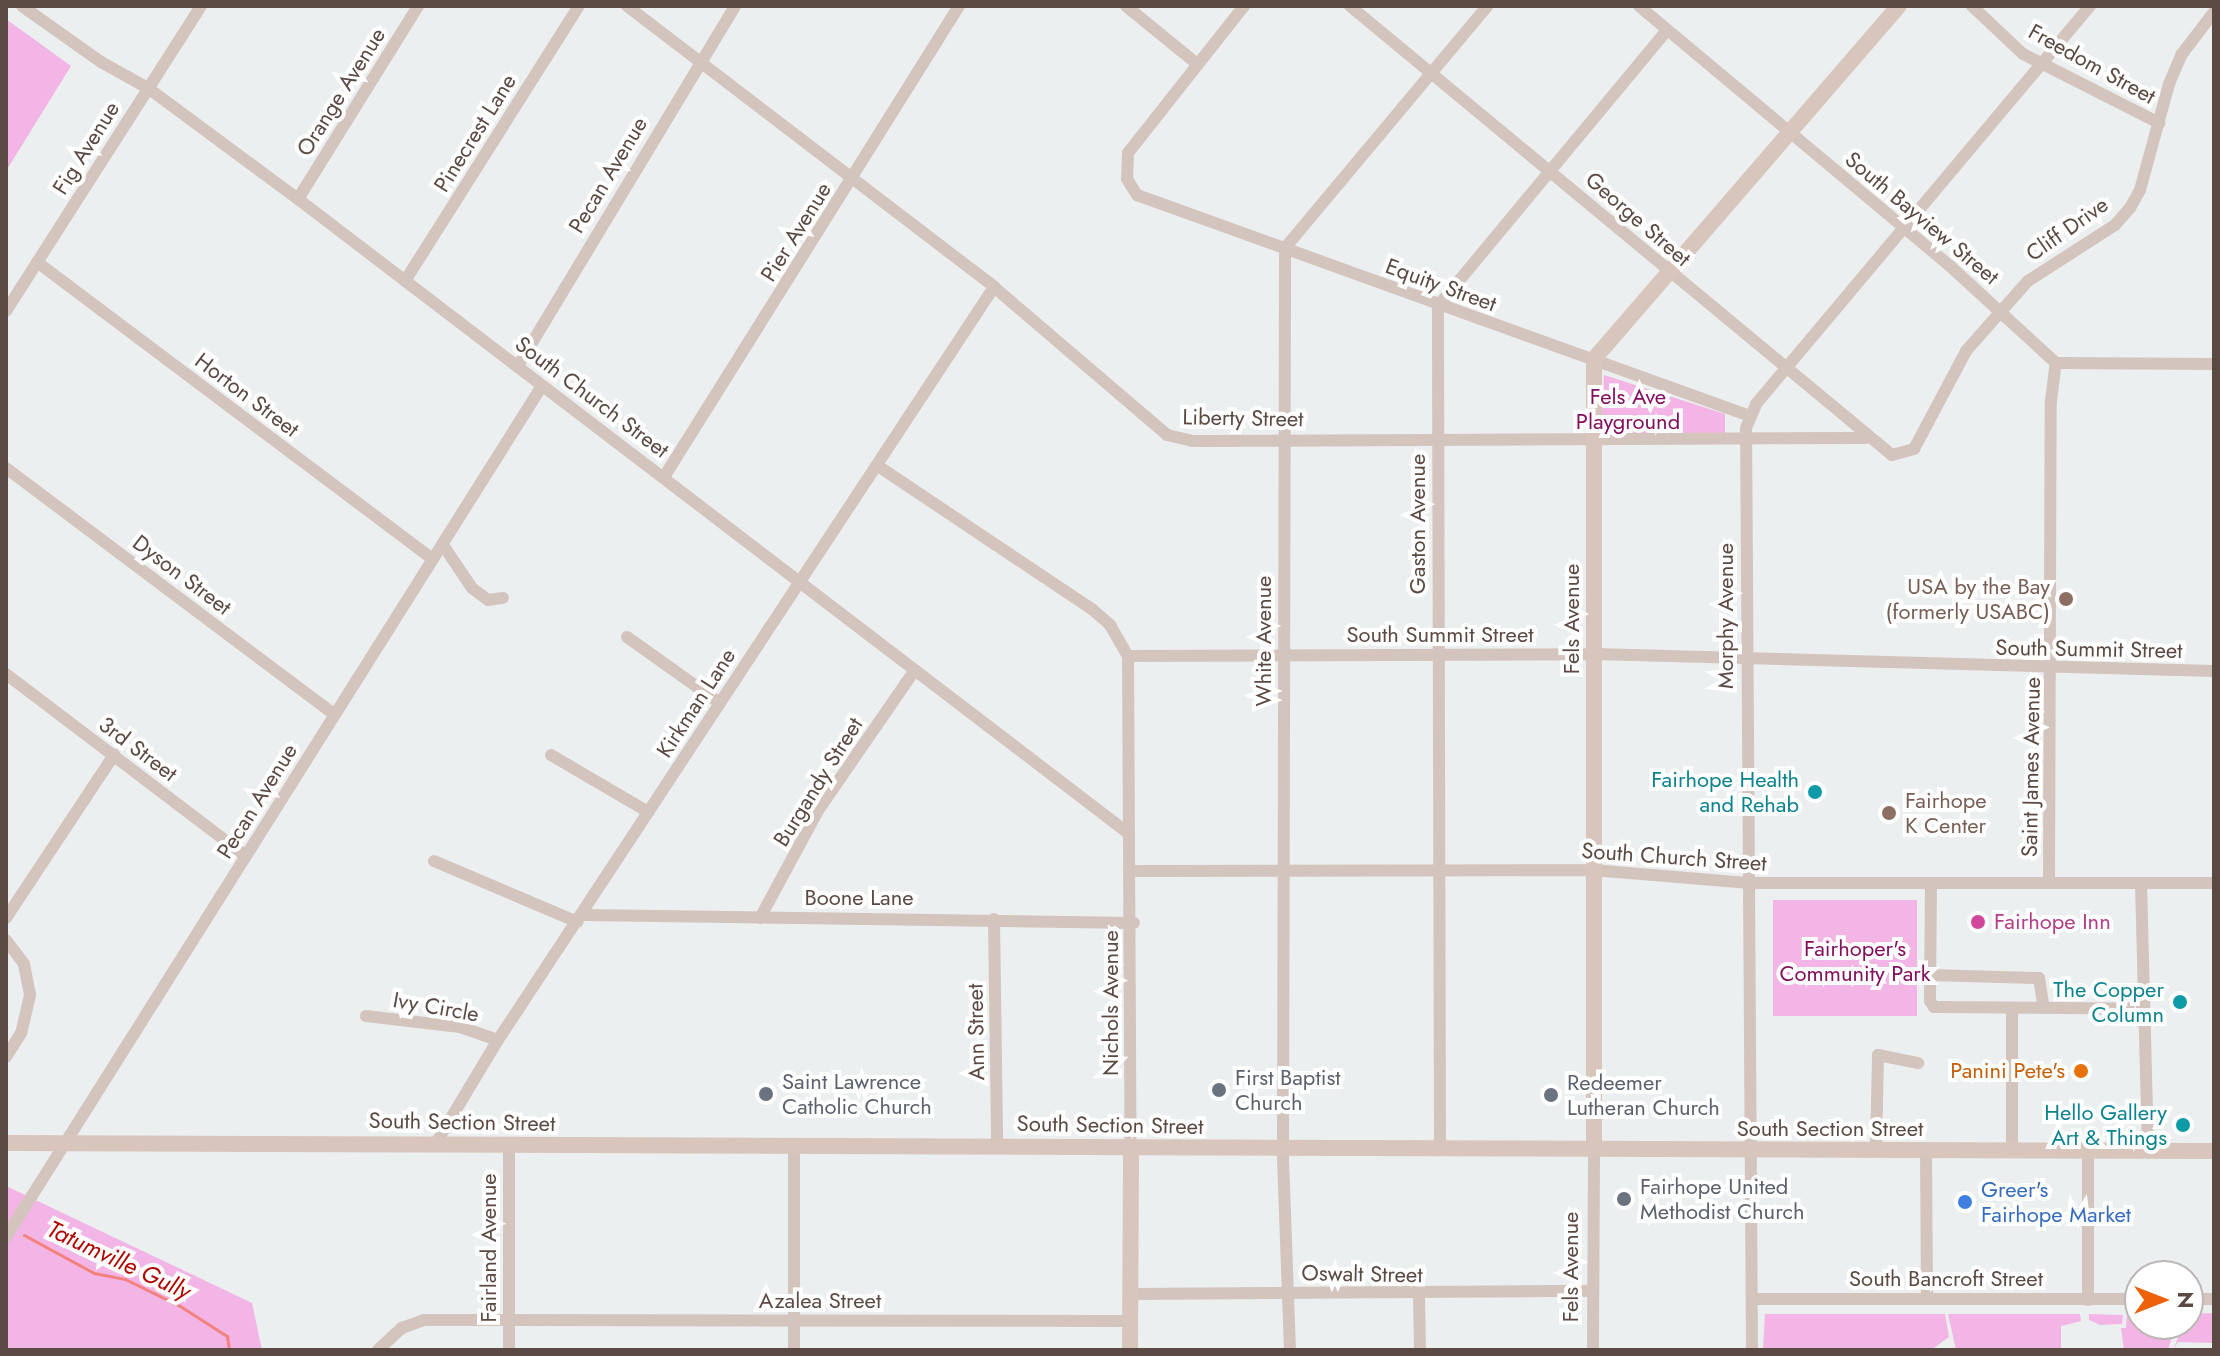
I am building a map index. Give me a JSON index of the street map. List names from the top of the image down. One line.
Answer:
{"streets":{"street":["Freedom Street","Orange Avenue","Pinecrest Lane","Fig Avenue","Pecan Avenue","South Bayview Street","George Street","Cliff Drive","Pier Avenue","Equity Street","Horton Street","South Church Street","Liberty Street","Gaston Avenue","Dyson Street","Morphy Avenue","Fels Avenue","South Summit Street","White Avenue","Kirkman Lane","3rd Street","Saint James Avenue","Burgandy Street","Boone Lane","Nichols Avenue","Ivy Circle","Ann Street","South Section Street","Fairland Avenue","Oswalt Street","South Bancroft Street","Azalea Street"]},"crossings":[["Freedom Street","Cliff Drive"],["Freedom Street","Morphy Avenue"],["Orange Avenue","South Church Street"],["Pinecrest Lane","South Church Street"],["Fig Avenue","Horton Street"],["Fig Avenue","South Church Street"],["Pecan Avenue","Horton Street"],["Pecan Avenue","South Church Street"],["Pecan Avenue","Liberty Street"],["Pecan Avenue","Dyson Street"],["Pecan Avenue","3rd Street"],["Pecan Avenue","South Section Street"],["South Bayview Street","Cliff Drive"],["South Bayview Street","Morphy Avenue"],["South Bayview Street","Saint James Avenue"],["George Street","Cliff Drive"],["George Street","Liberty Street"],["George Street","Morphy Avenue"],["Pier Avenue","South Church Street"],["Pier Avenue","Liberty Street"],["Equity Street","Gaston Avenue"],["Equity Street","Morphy Avenue"],["Equity Street","Fels Avenue"],["Equity Street","White Avenue"],["South Church Street","Gaston Avenue"],["South Church Street","Morphy Avenue"],["South Church Street","Fels Avenue"],["South Church Street","White Avenue"],["South Church Street","Kirkman Lane"],["South Church Street","Saint James Avenue"],["South Church Street","Burgandy Street"],["South Church Street","Nichols Avenue"],["Liberty Street","Gaston Avenue"],["Liberty Street","Morphy Avenue"],["Liberty Street","Fels Avenue"],["Liberty Street","White Avenue"],["Liberty Street","Kirkman Lane"],["Gaston Avenue","South Summit Street"],["Gaston Avenue","South Section Street"],["Morphy Avenue","South Summit Street"],["Morphy Avenue","South Section Street"],["Morphy Avenue","South Bancroft Street"],["Fels Avenue","South Summit Street"],["Fels Avenue","South Section Street"],["Fels Avenue","Oswalt Street"],["South Summit Street","White Avenue"],["South Summit Street","Saint James Avenue"],["South Summit Street","Nichols Avenue"],["White Avenue","South Section Street"],["White Avenue","Oswalt Street"],["Kirkman Lane","Boone Lane"],["Kirkman Lane","Ivy Circle"],["Kirkman Lane","South Section Street"],["Burgandy Street","Boone Lane"],["Boone Lane","Nichols Avenue"],["Boone Lane","Ann Street"],["Nichols Avenue","South Section Street"],["Nichols Avenue","Oswalt Street"],["Nichols Avenue","Azalea Street"],["Ann Street","South Section Street"],["South Section Street","Fairland Avenue"],["Fairland Avenue","Azalea Street"]],"water":["Tatumville Gully"],"parks":["Fels Ave Playground","Fairhoper's Community Park"],"places":["USA by the Bay (formerly USABC)","Fairhope Health and Rehab","Fairhope K Center","Fairhope Inn","The Copper Column","Panini Pete's","First Baptist Church","Saint Lawrence Catholic Church","Redeemer Lutheran Church","Hello Gallery Art & Things","Fairhope United Methodist Church","Greer's Fairhope Market"],"north":"right"}
